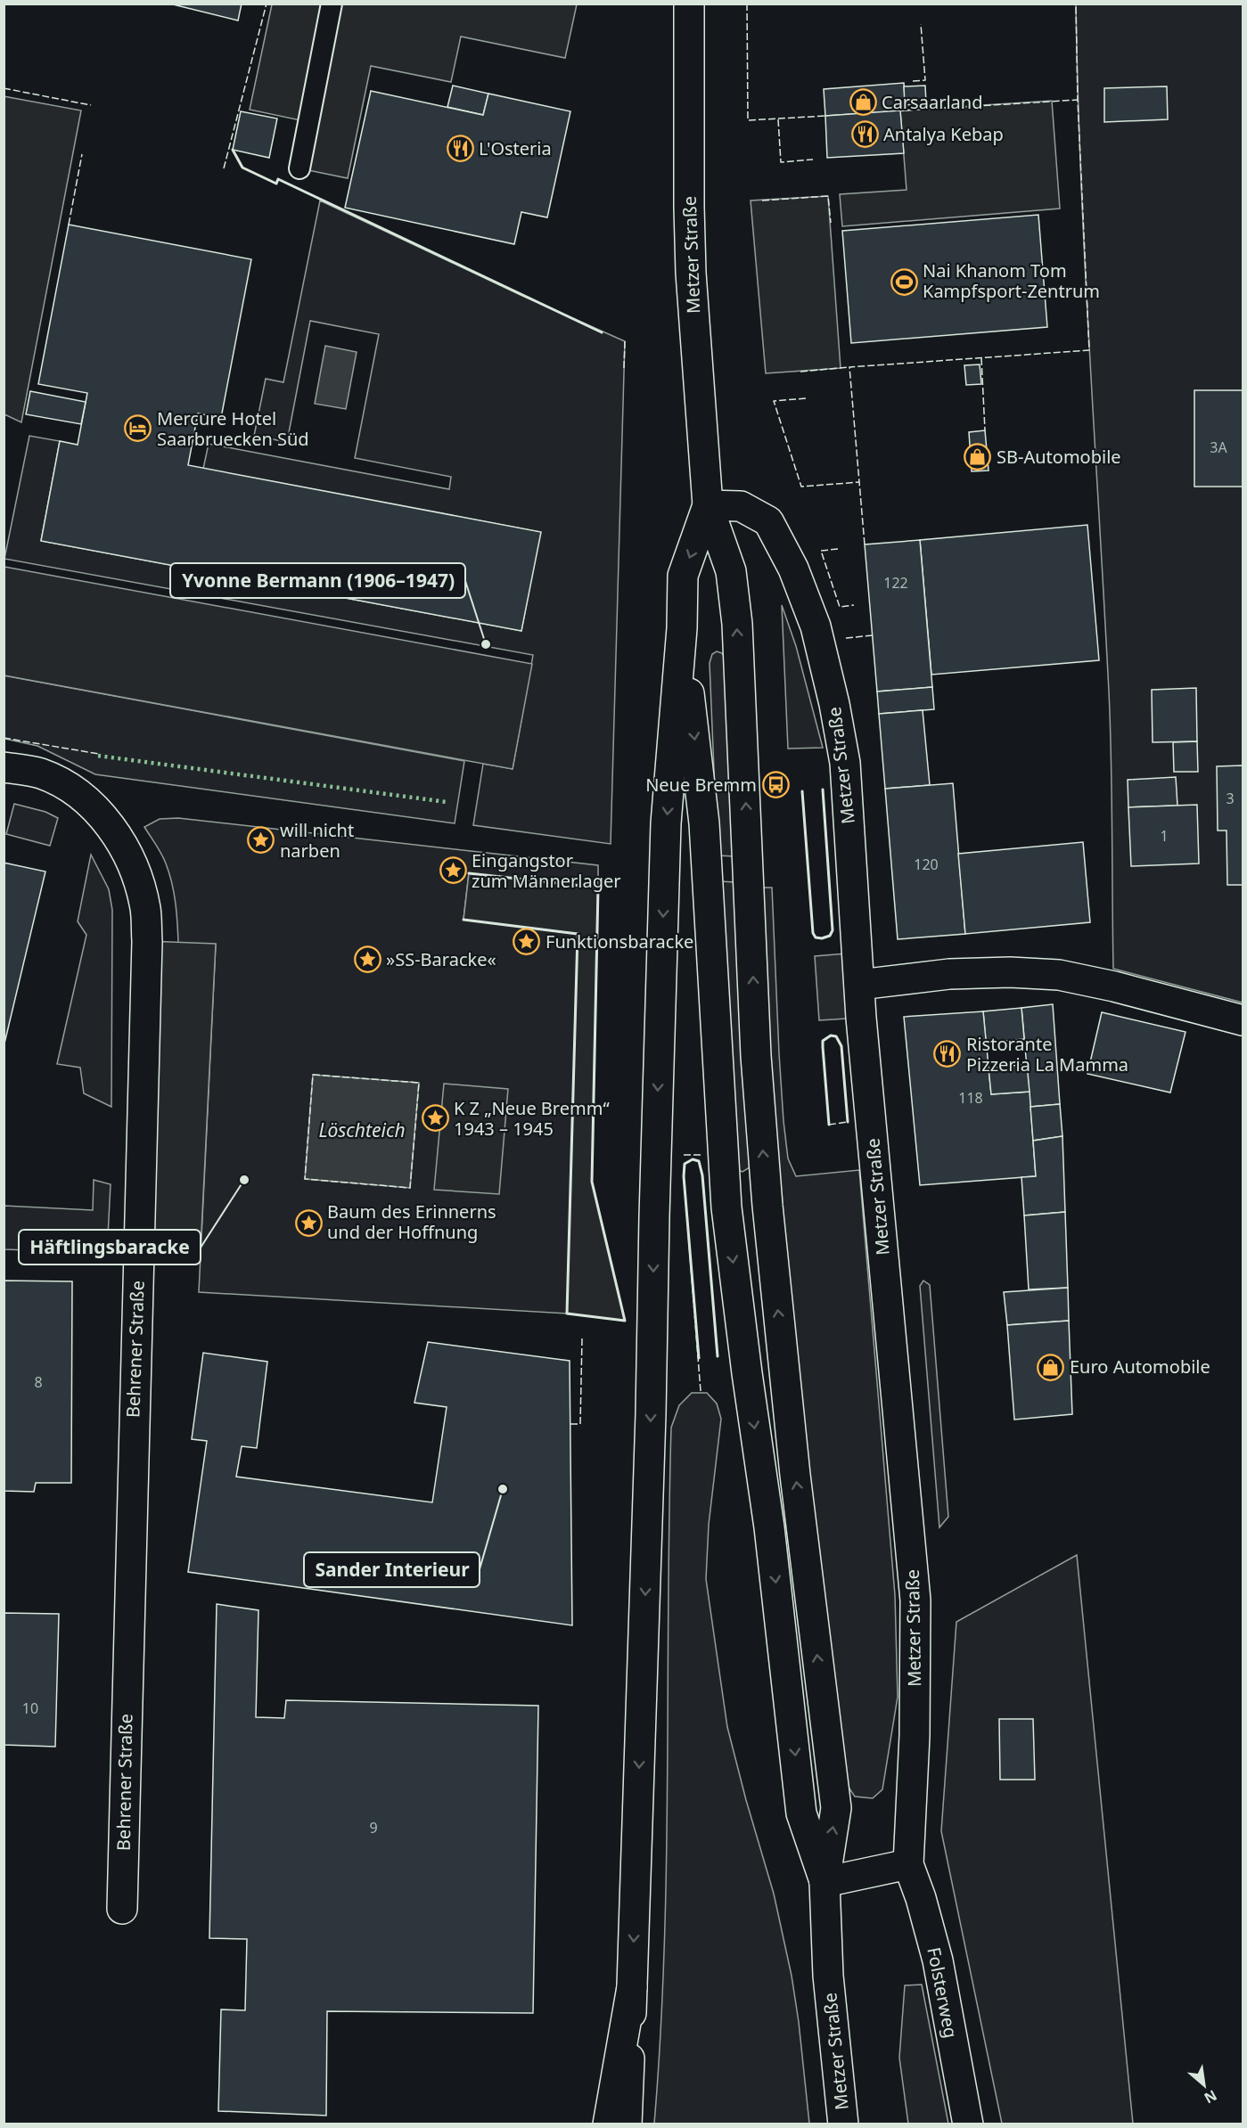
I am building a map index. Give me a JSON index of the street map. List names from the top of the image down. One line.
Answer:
{"streets":{"main road":["Metzer Straße","Behrener Straße","Folsterweg"]},"crossings":[["Metzer Straße","Folsterweg"]],"water":["Löschteich"],"places":{"shop":["Carsaarland","SB-Automobile","Euro Automobile"],"restaurant":["Antalya Kebap","L'Osteria","Ristorante Pizzeria La Mamma"],"sports":["Nai Khanom Tom Kampfsport-Zentrum"],"hotel":["Mercure Hotel Saarbruecken Süd"],"other":["Yvonne Bermann (1906–1947)","Häftlingsbaracke","Sander Interieur"],"bus stop":["Neue Bremm"],"place":["will nicht narben","Eingangstor zum Männerlager","Funktionsbaracke","»SS-Baracke«","K Z „Neue Bremm“ 1943 – 1945","Baum des Erinnerns und der Hoffnung"]},"house_numbers":["3A","122","3","1","120","118","8","10","9"],"north":"bottom right"}
